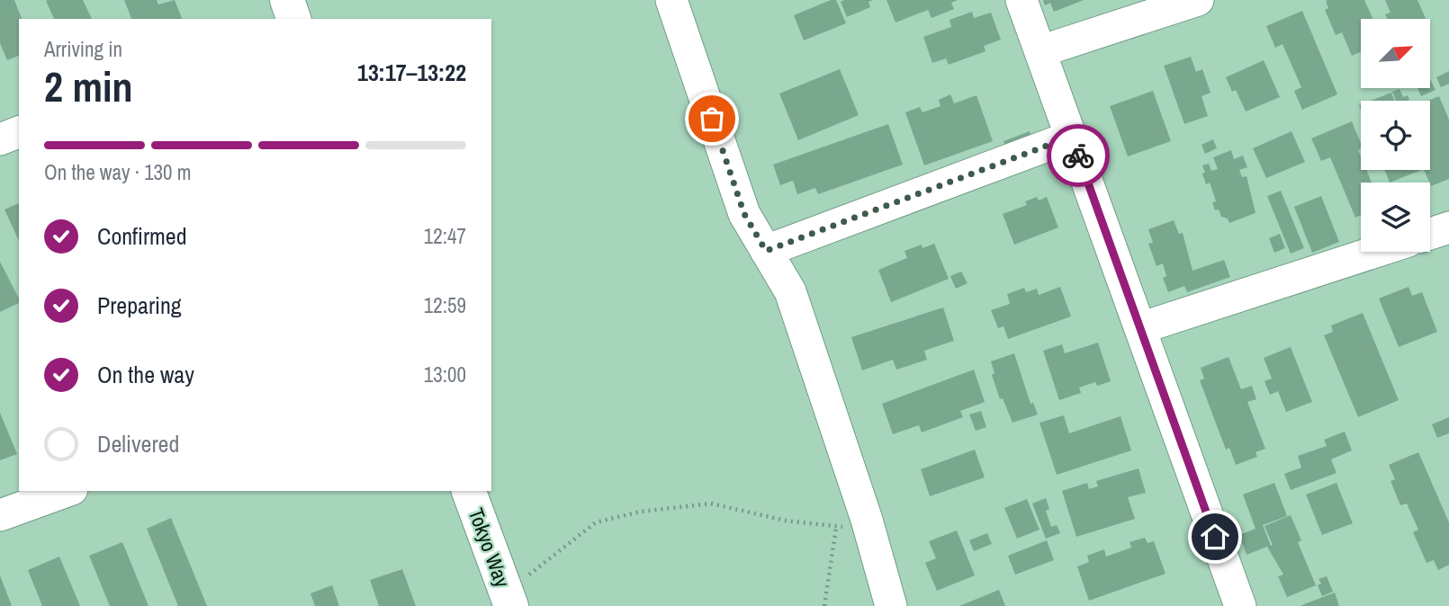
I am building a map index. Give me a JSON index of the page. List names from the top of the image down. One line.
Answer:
{"streets":{"main road":["Tokyo Way"]},"north":"top right","page":{"heading":["2 min","Arriving in","13:17–13:22"],"bar":"On the way · 130 m","list":[["Confirmed","12:47"],["Preparing","12:59"],["On the way","13:00"],"Delivered"]}}
